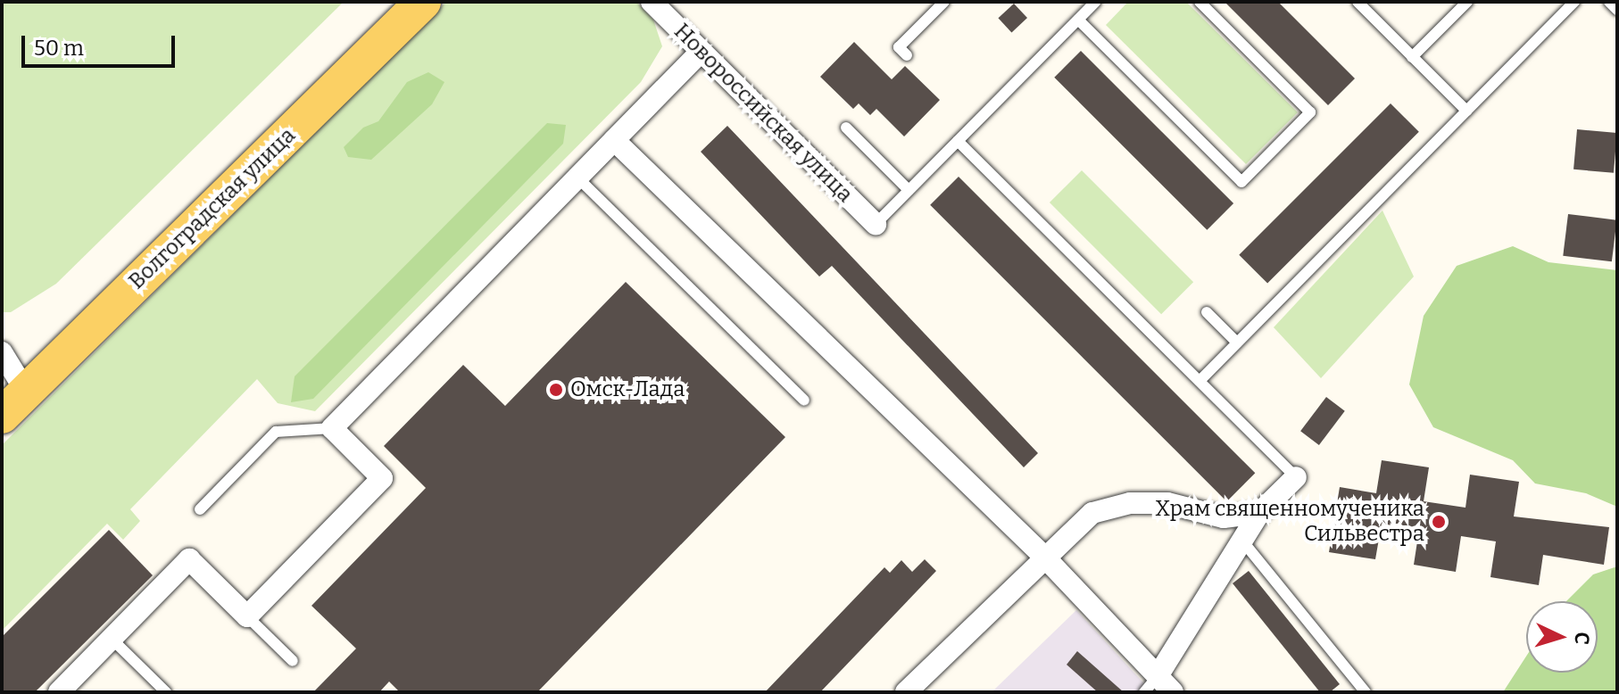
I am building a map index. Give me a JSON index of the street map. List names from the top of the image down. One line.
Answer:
{"streets":{"main road":["Волгоградская улица"],"street":["Новороссийская улица"]},"places":["Омск-Лада","Храм священномученика Сильвестра"],"scale_bar":"50 m","north":"right"}
